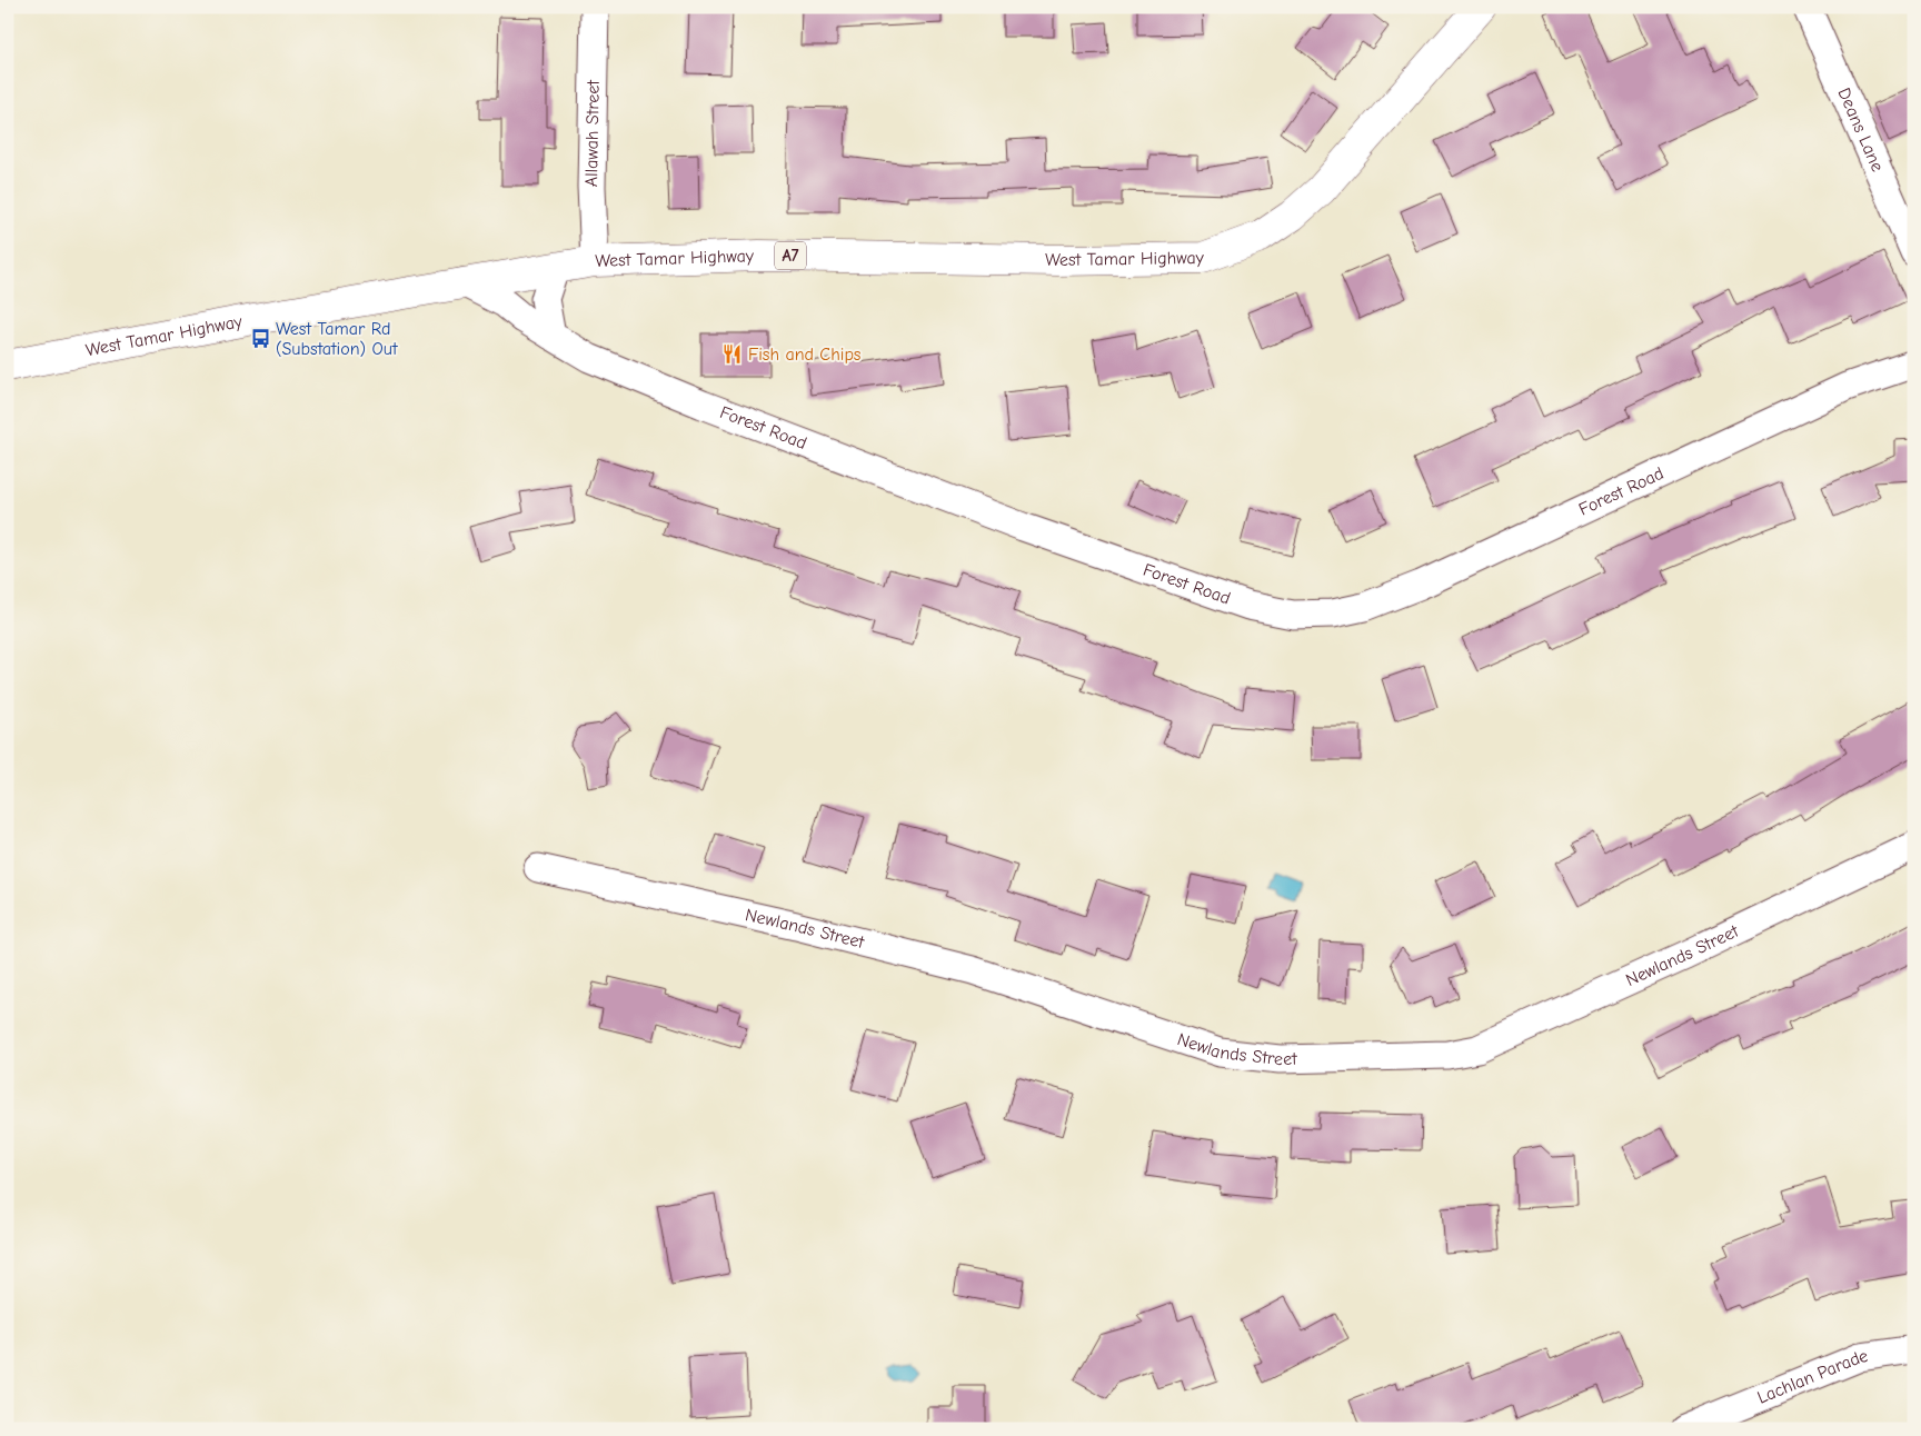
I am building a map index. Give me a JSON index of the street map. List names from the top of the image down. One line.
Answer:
{"streets":{"highway":["A7","West Tamar Highway"],"street":["Deans Lane","Allawah Street","Forest Road","Newlands Street","Lachlan Parade"]},"crossings":[["Allawah Street","West Tamar Highway"],["West Tamar Highway","Forest Road"]],"places":{"bus stop":["West Tamar Rd (Substation) Out"],"restaurant":["Fish and Chips"]}}
